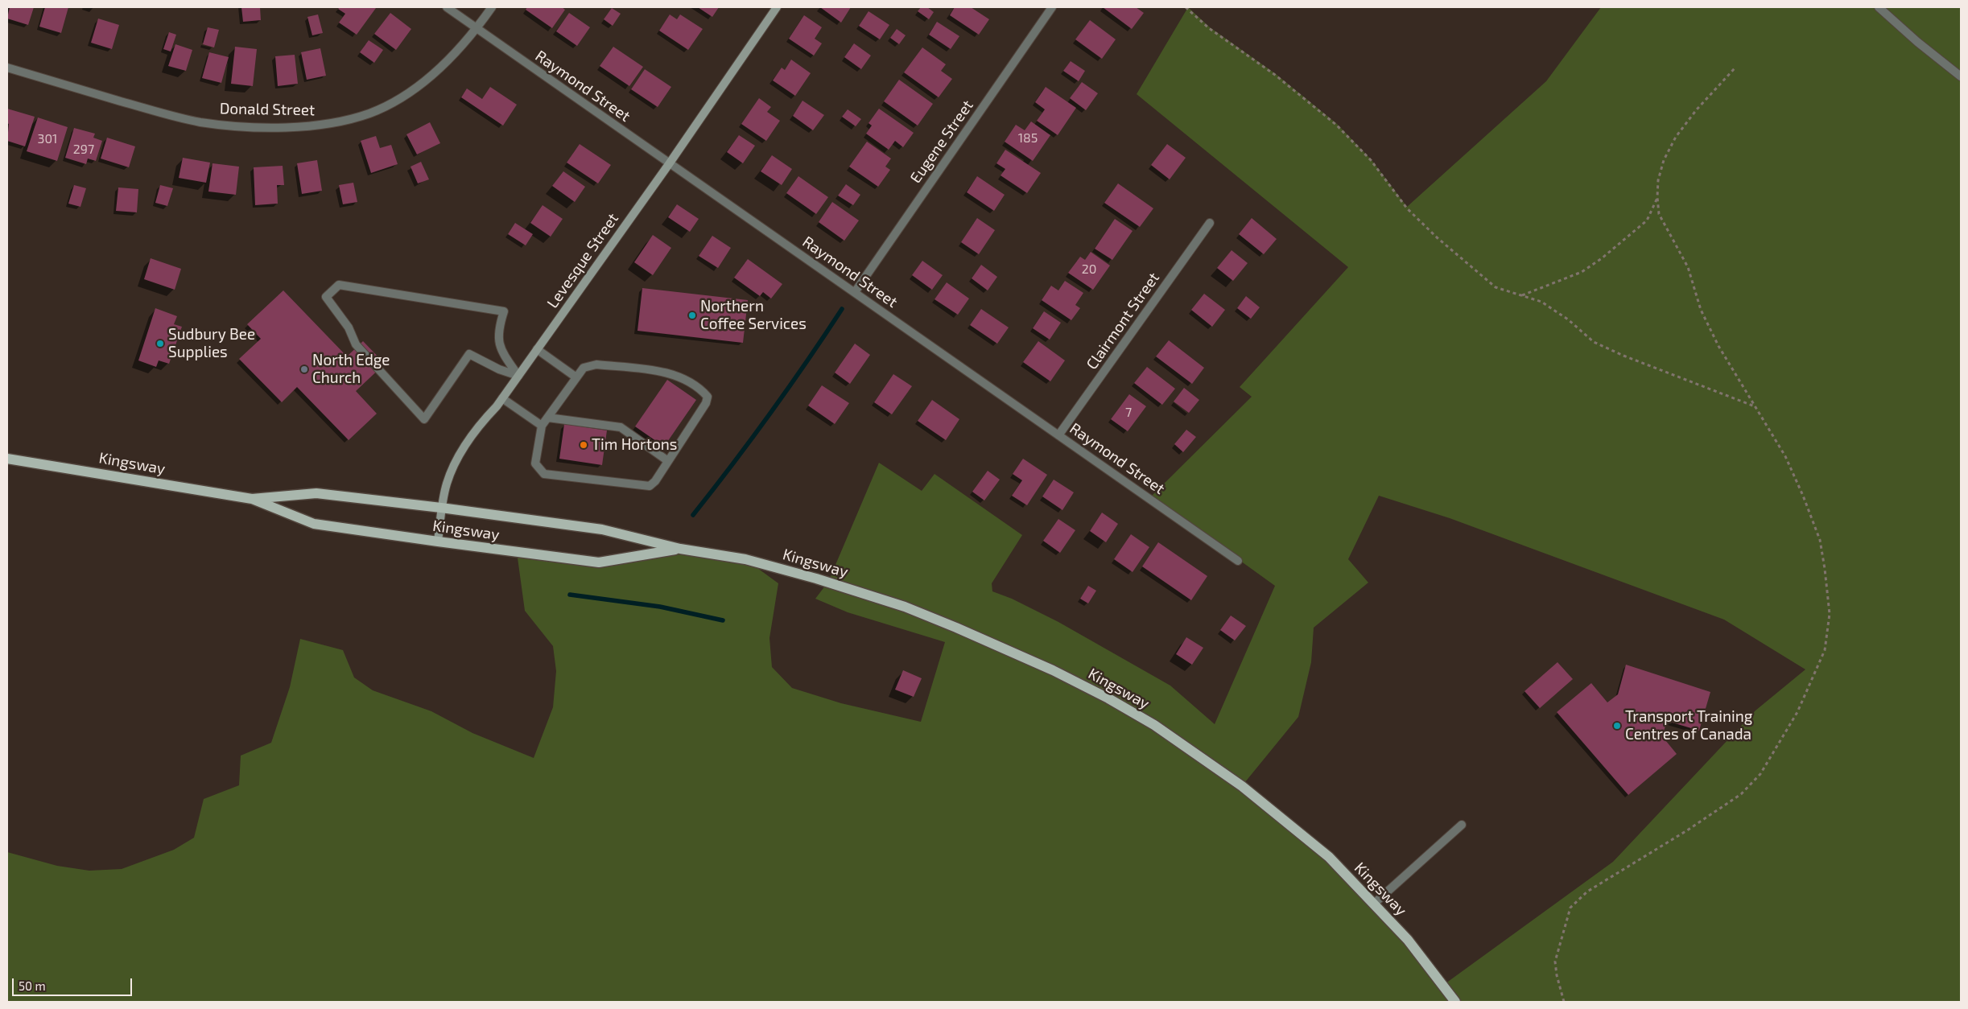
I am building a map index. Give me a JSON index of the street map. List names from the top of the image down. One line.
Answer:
{"streets":{"main road":["Kingsway"],"street":["Raymond Street","Donald Street","Eugene Street","Levesque Street","Clairmont Street"]},"crossings":[["Raymond Street","Donald Street"],["Raymond Street","Eugene Street"],["Raymond Street","Levesque Street"],["Raymond Street","Clairmont Street"],["Levesque Street","Kingsway"]],"places":["Northern Coffee Services","Sudbury Bee Supplies","North Edge Church","Tim Hortons","Transport Training Centres of Canada"],"house_numbers":["185","301","297","20","7"],"scale_bar":"50 m"}
